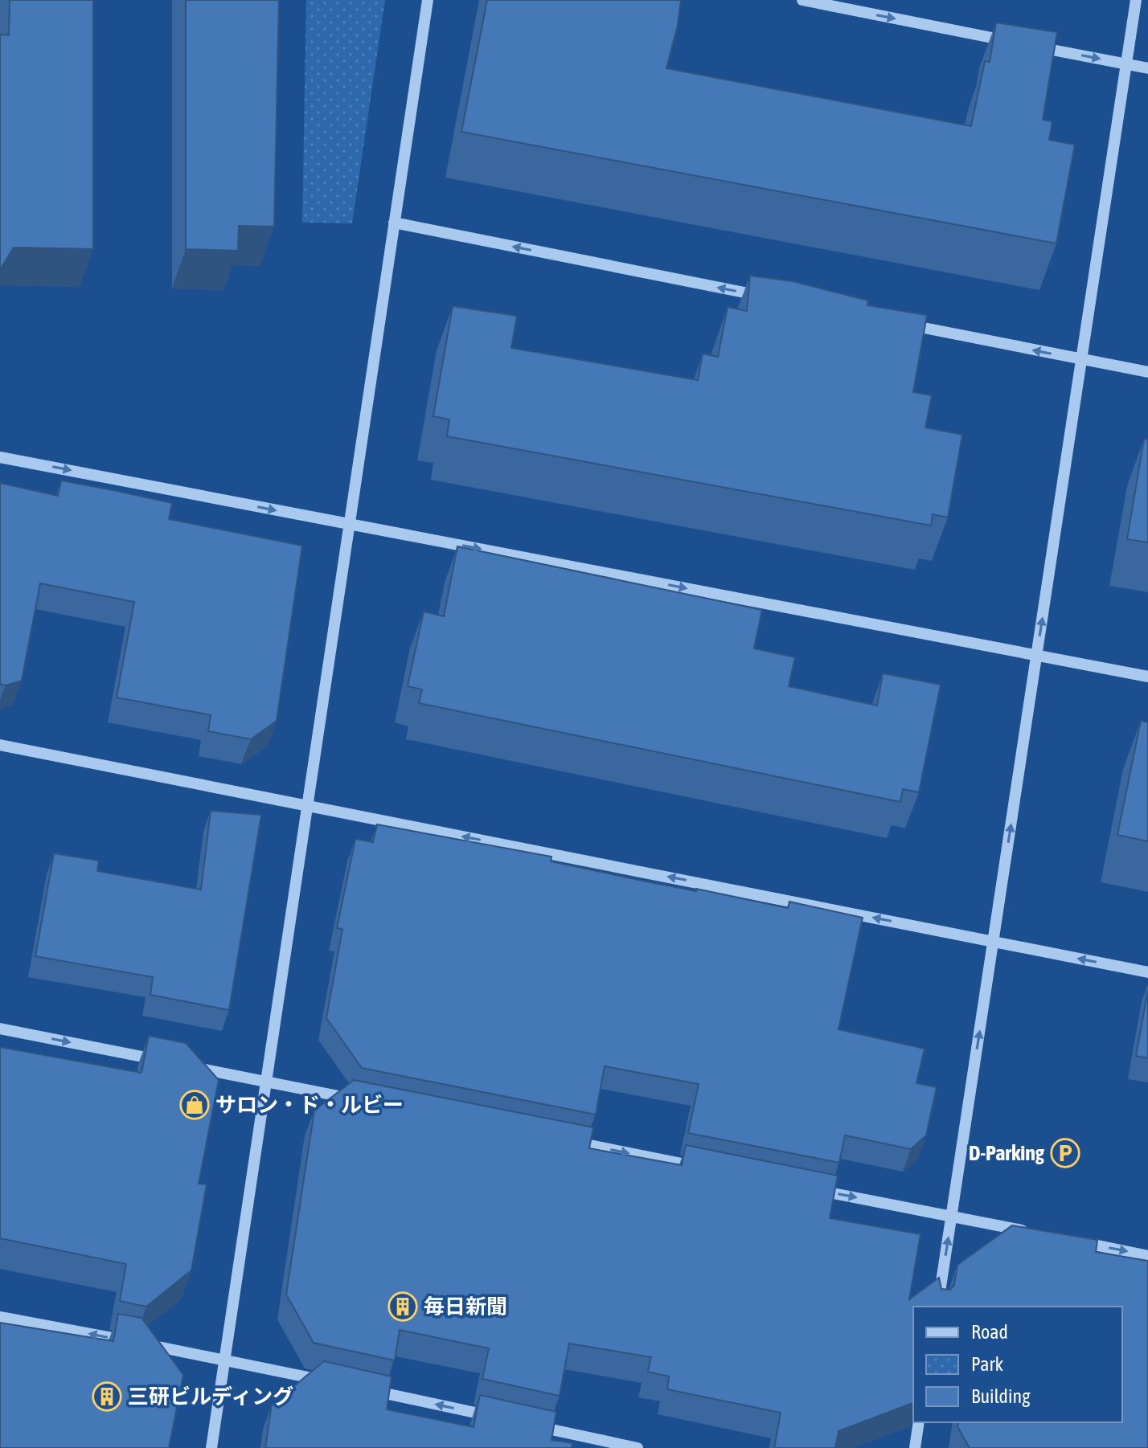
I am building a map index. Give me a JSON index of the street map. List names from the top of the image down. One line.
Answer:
{"places":{"shop":["サロン・ド・ルビー"],"parking":["D-Parking"],"building":["毎日新聞","三研ビルディング"]},"legend":["Road","Park","Building"]}
